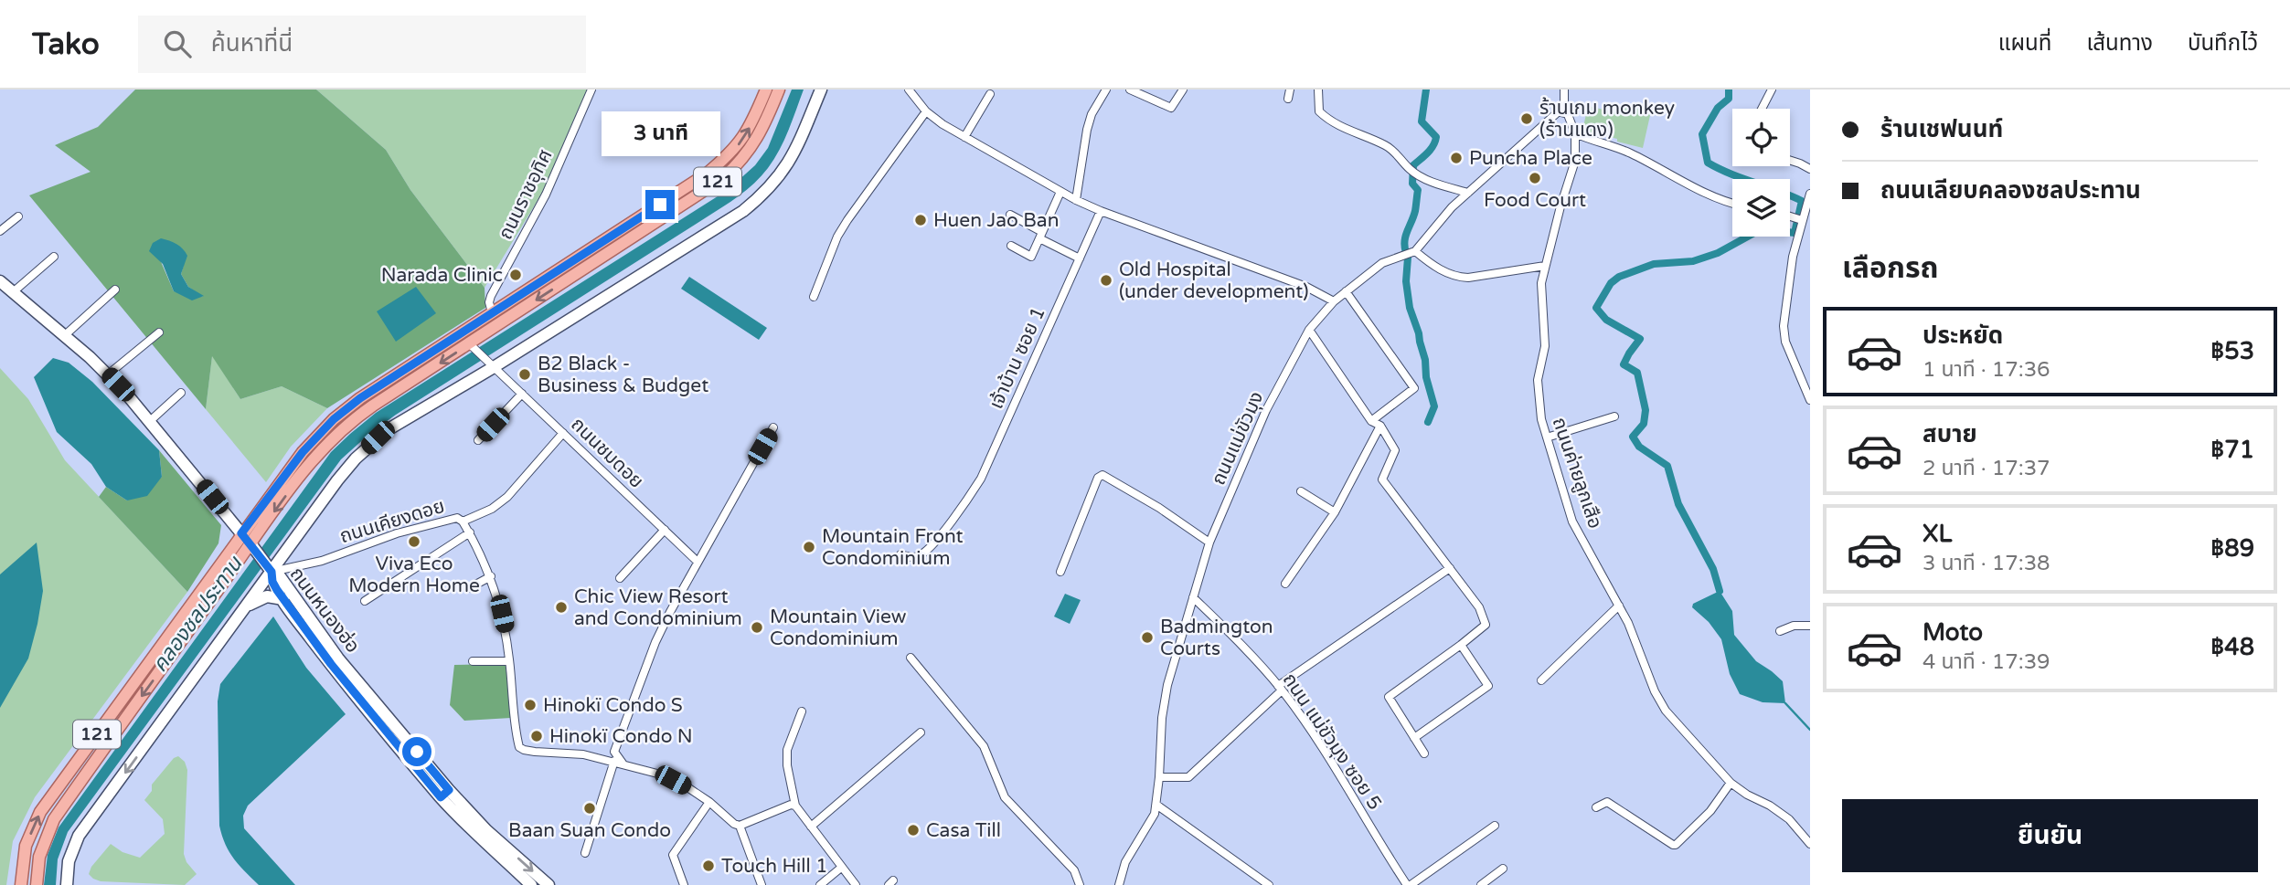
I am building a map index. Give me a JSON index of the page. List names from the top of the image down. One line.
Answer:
{"streets":{"main road":["121","ถนนหนองฮ่อ"],"street":["ถนนราชอุทิศ","เจ้าบ้าน ซอย 1","ถนนแม่ขัวมุง","ถนนชมดอย","ถนนค่ายลูกเสือ","ถนนเคียงดอย","ถนน แม่ขัวมุง ซอย 5"]},"crossings":[["121","ถนนราชอุทิศ"],["121","ถนนชมดอย"],["ถนนแม่ขัวมุง","ถนนค่ายลูกเสือ"],["ถนนแม่ขัวมุง","ถนน แม่ขัวมุง ซอย 5"],["ถนนเคียงดอย","ถนนหนองฮ่อ"]],"water":["คลองชลประทาน"],"places":["ร้านเกม monkey (ร้านแดง)","Puncha Place","Food Court","Huen Jao Ban","Narada Clinic","Old Hospital (under development)","B2 Black - Business & Budget","Viva Eco Modern Home","Mountain Front Condominium","Chic View Resort and Condominium","Mountain View Condominium","Badmington Courts","Hinokï Condo S","Hinokï Condo N","Baan Suan Condo","Casa Till","Touch Hill 1"],"page":{"header":"Tako","search":"ค้นหาที่นี่","nav":["แผนที่","เส้นทาง","บันทึกไว้"],"banner":["ร้านเชฟนนท์","ถนนเลียบคลองชลประทาน"],"bubble":"3 นาที","heading":"เลือกรถ","list":[{"name":"ประหยัด","note":"1 นาที · 17:36","value":"฿53"},{"name":"สบาย","note":"2 นาที · 17:37","value":"฿71"},{"name":"XL","note":"3 นาที · 17:38","value":"฿89"},{"name":"Moto","note":"4 นาที · 17:39","value":"฿48"}],"buttons":"ยืนยัน"}}
